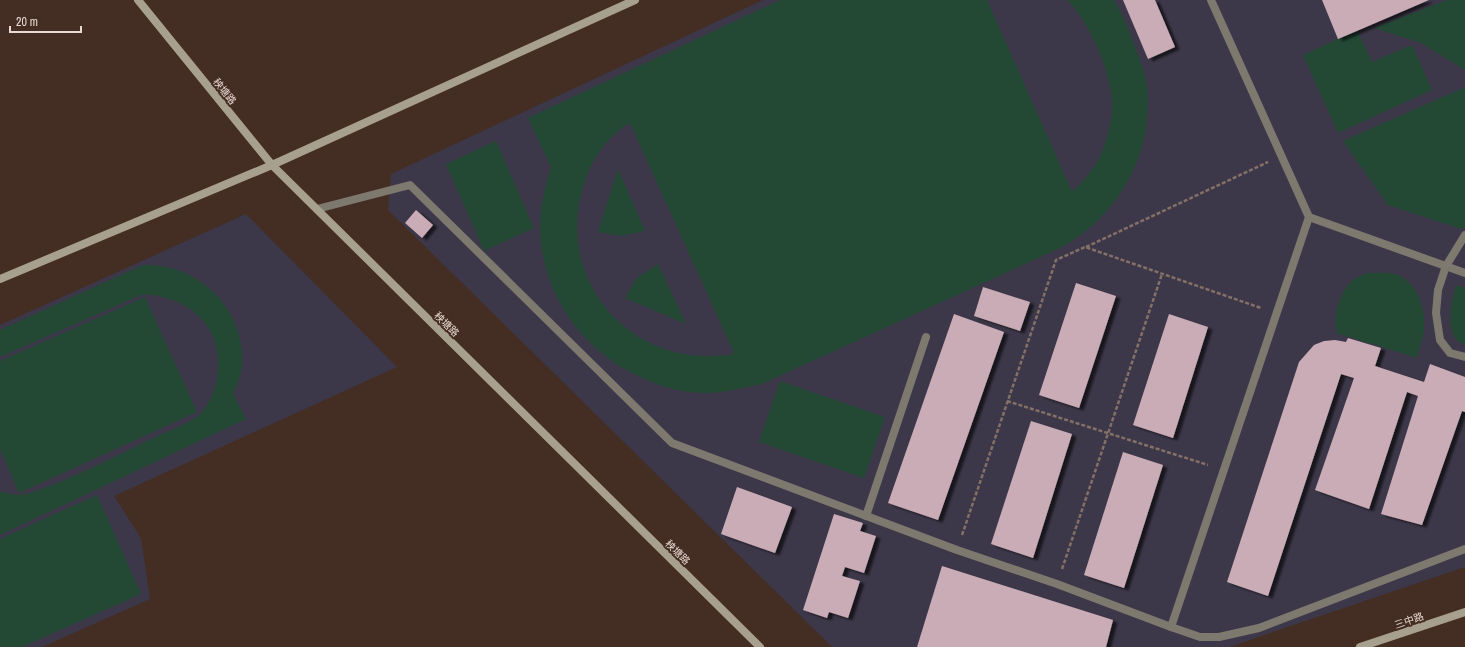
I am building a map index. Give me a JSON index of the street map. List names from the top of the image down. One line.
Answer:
{"streets":{"main road":["秧塘路","三中路"]},"scale_bar":"20 m"}
